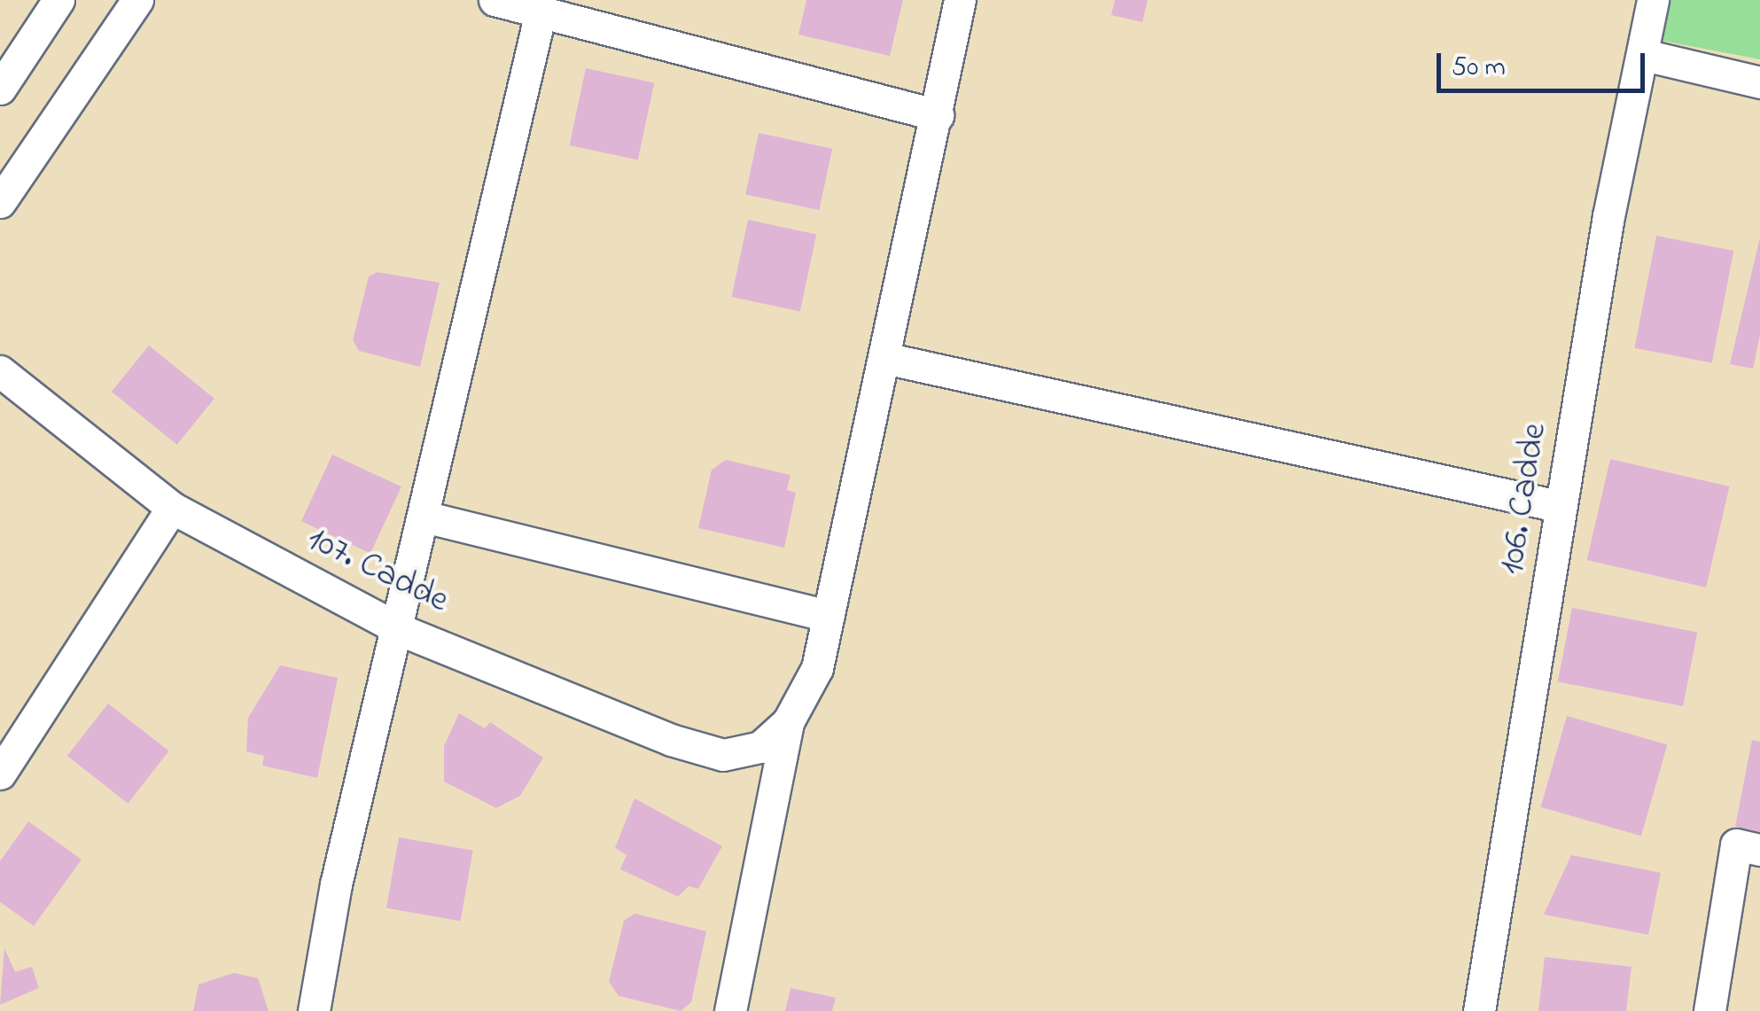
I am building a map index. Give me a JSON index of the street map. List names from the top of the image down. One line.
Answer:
{"streets":{"street":["106. Cadde","107. Cadde"]},"scale_bar":"50 m"}
